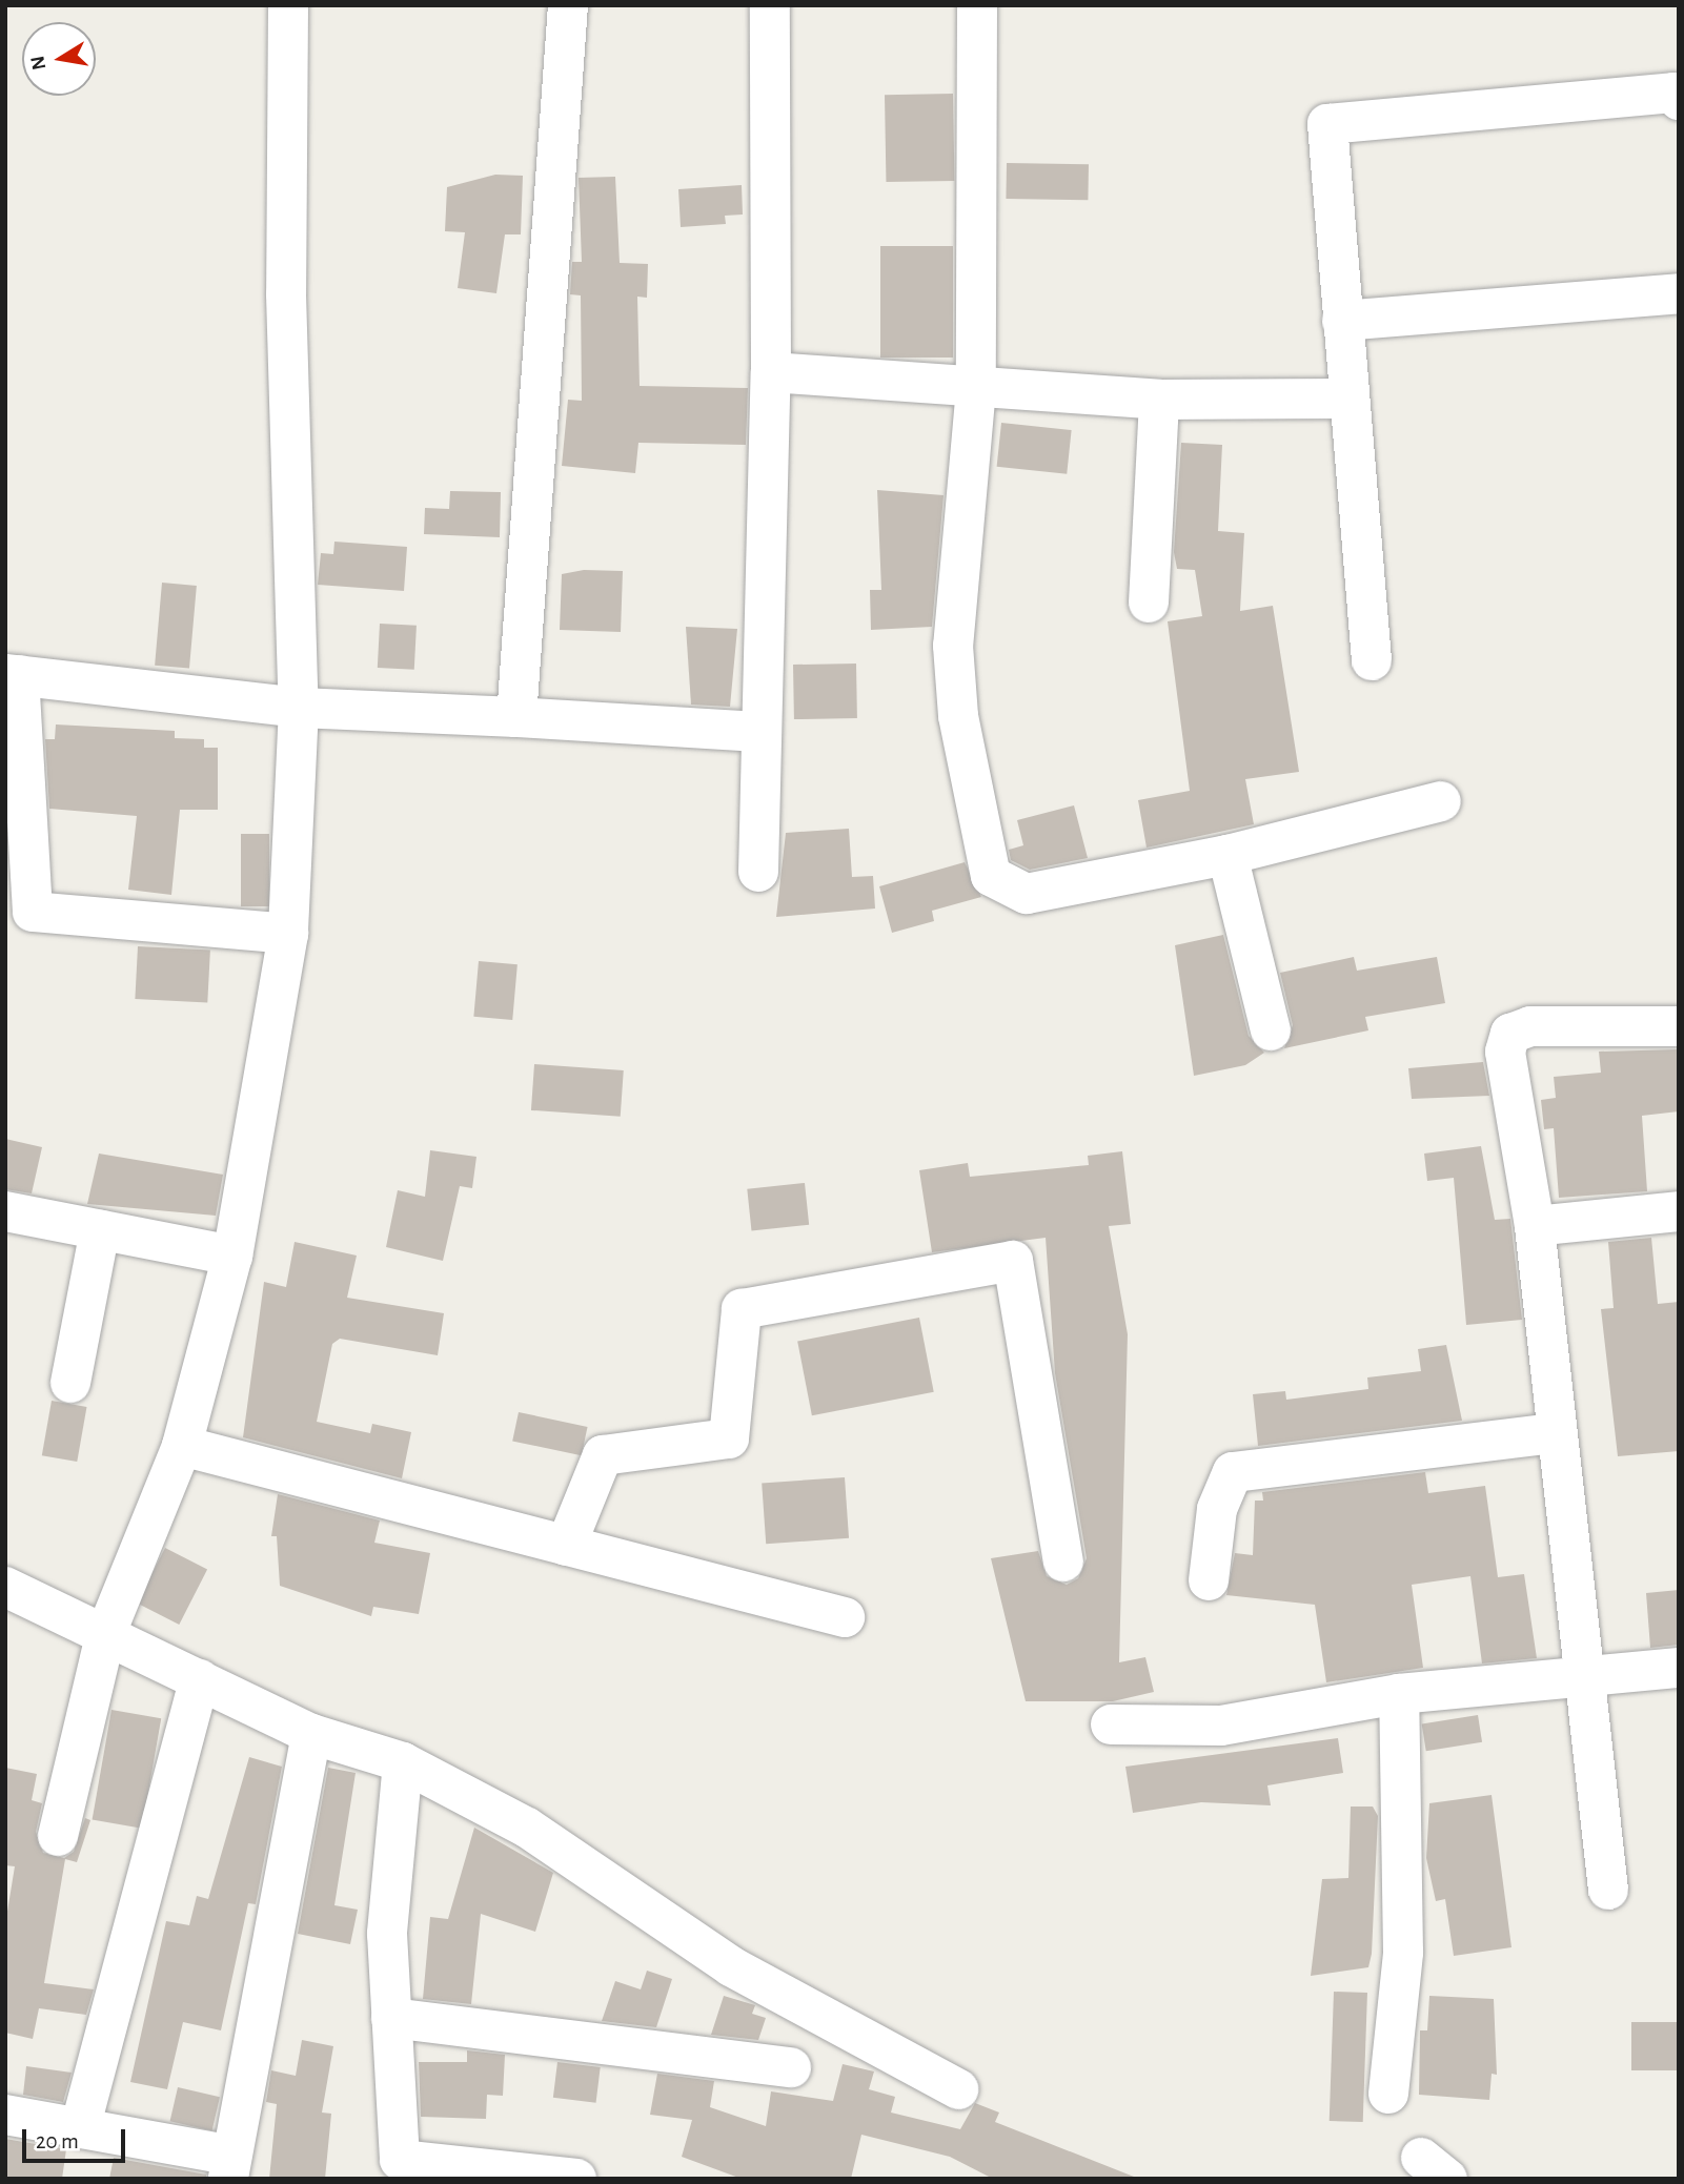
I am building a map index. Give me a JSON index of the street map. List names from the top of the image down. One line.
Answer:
{"scale_bar":"20 m","north":"left"}
